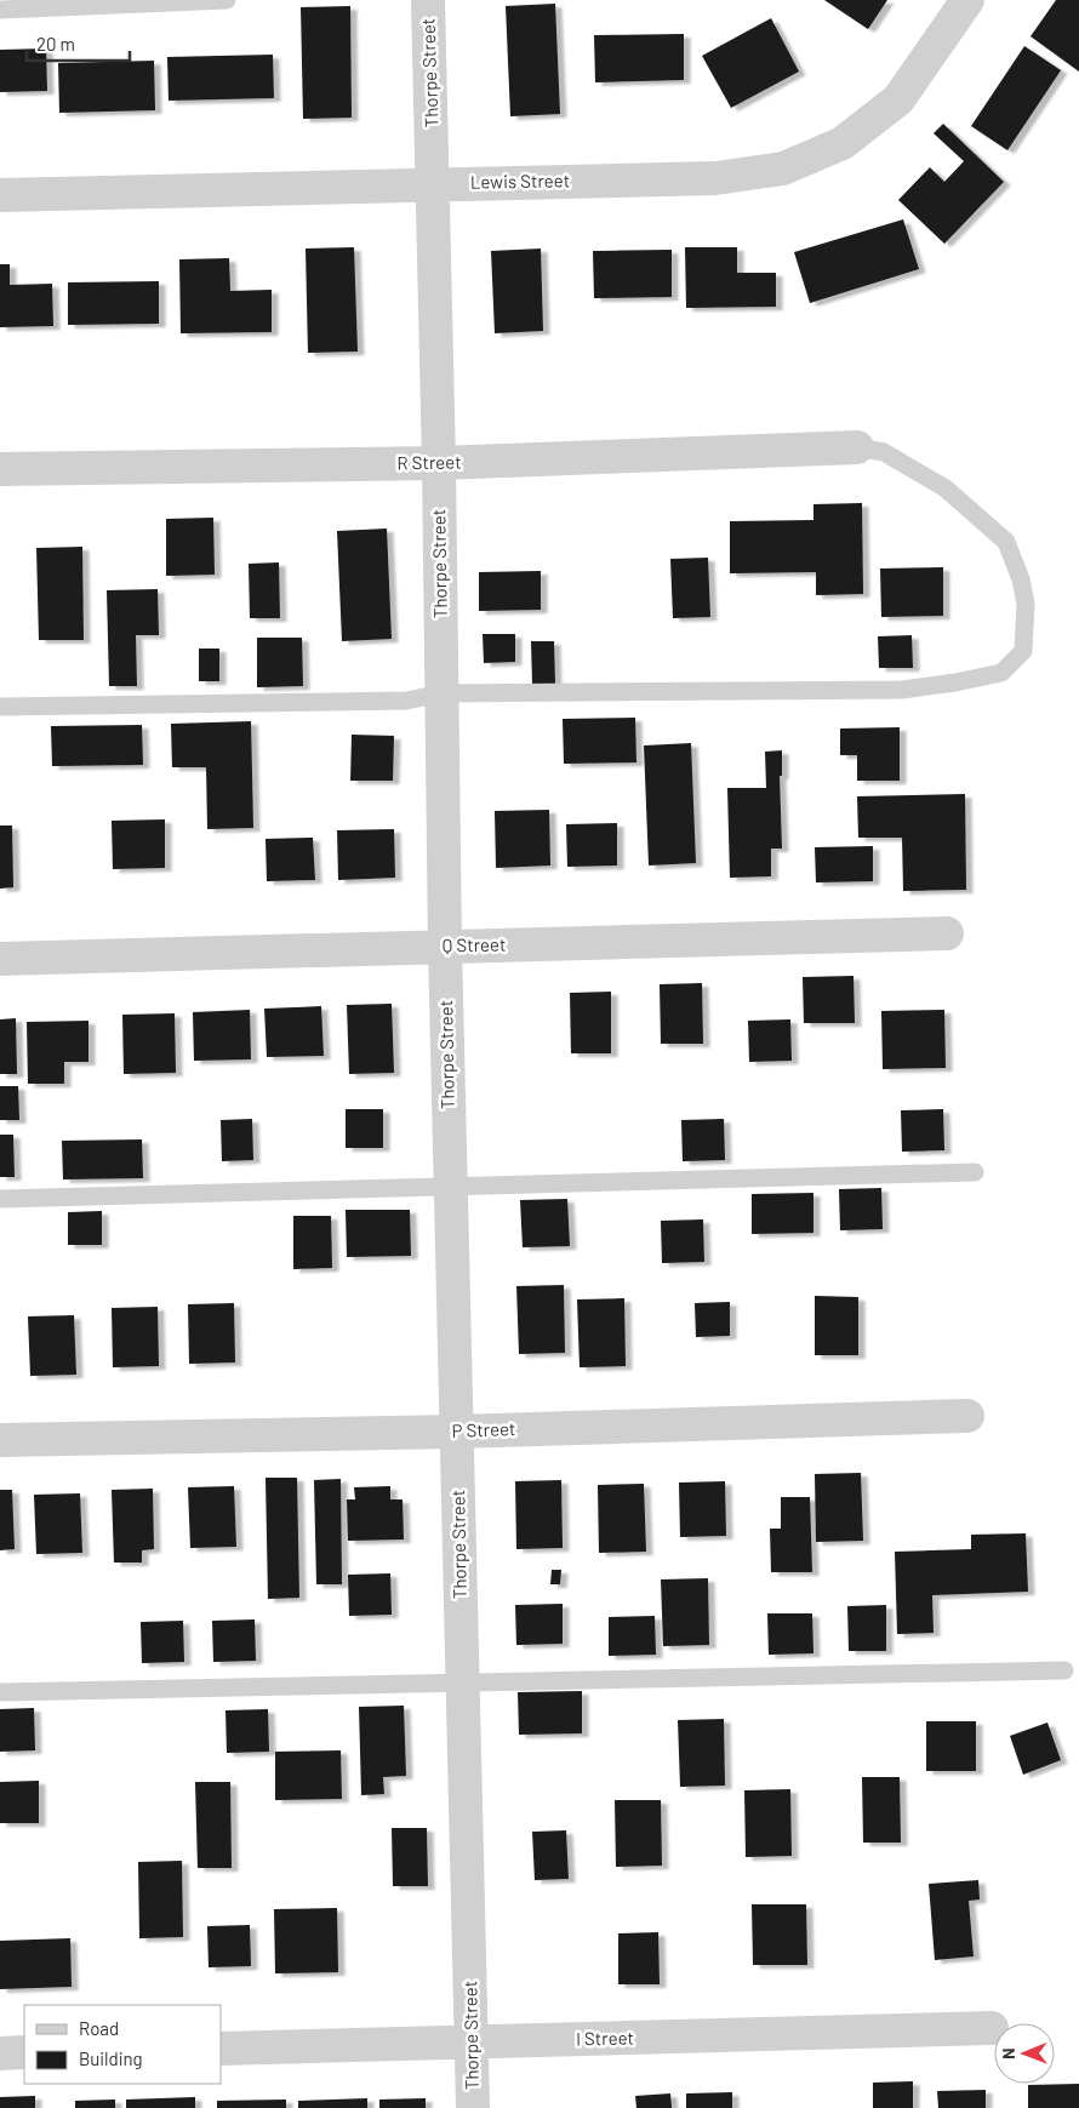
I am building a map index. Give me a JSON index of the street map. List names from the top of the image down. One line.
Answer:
{"streets":{"street":["Thorpe Street","Lewis Street","R Street","Q Street","P Street","I Street"]},"crossings":[["Thorpe Street","Lewis Street"],["Thorpe Street","R Street"],["Thorpe Street","Q Street"],["Thorpe Street","P Street"],["Thorpe Street","I Street"]],"legend":["Road","Building"],"scale_bar":"20 m","north":"left"}
